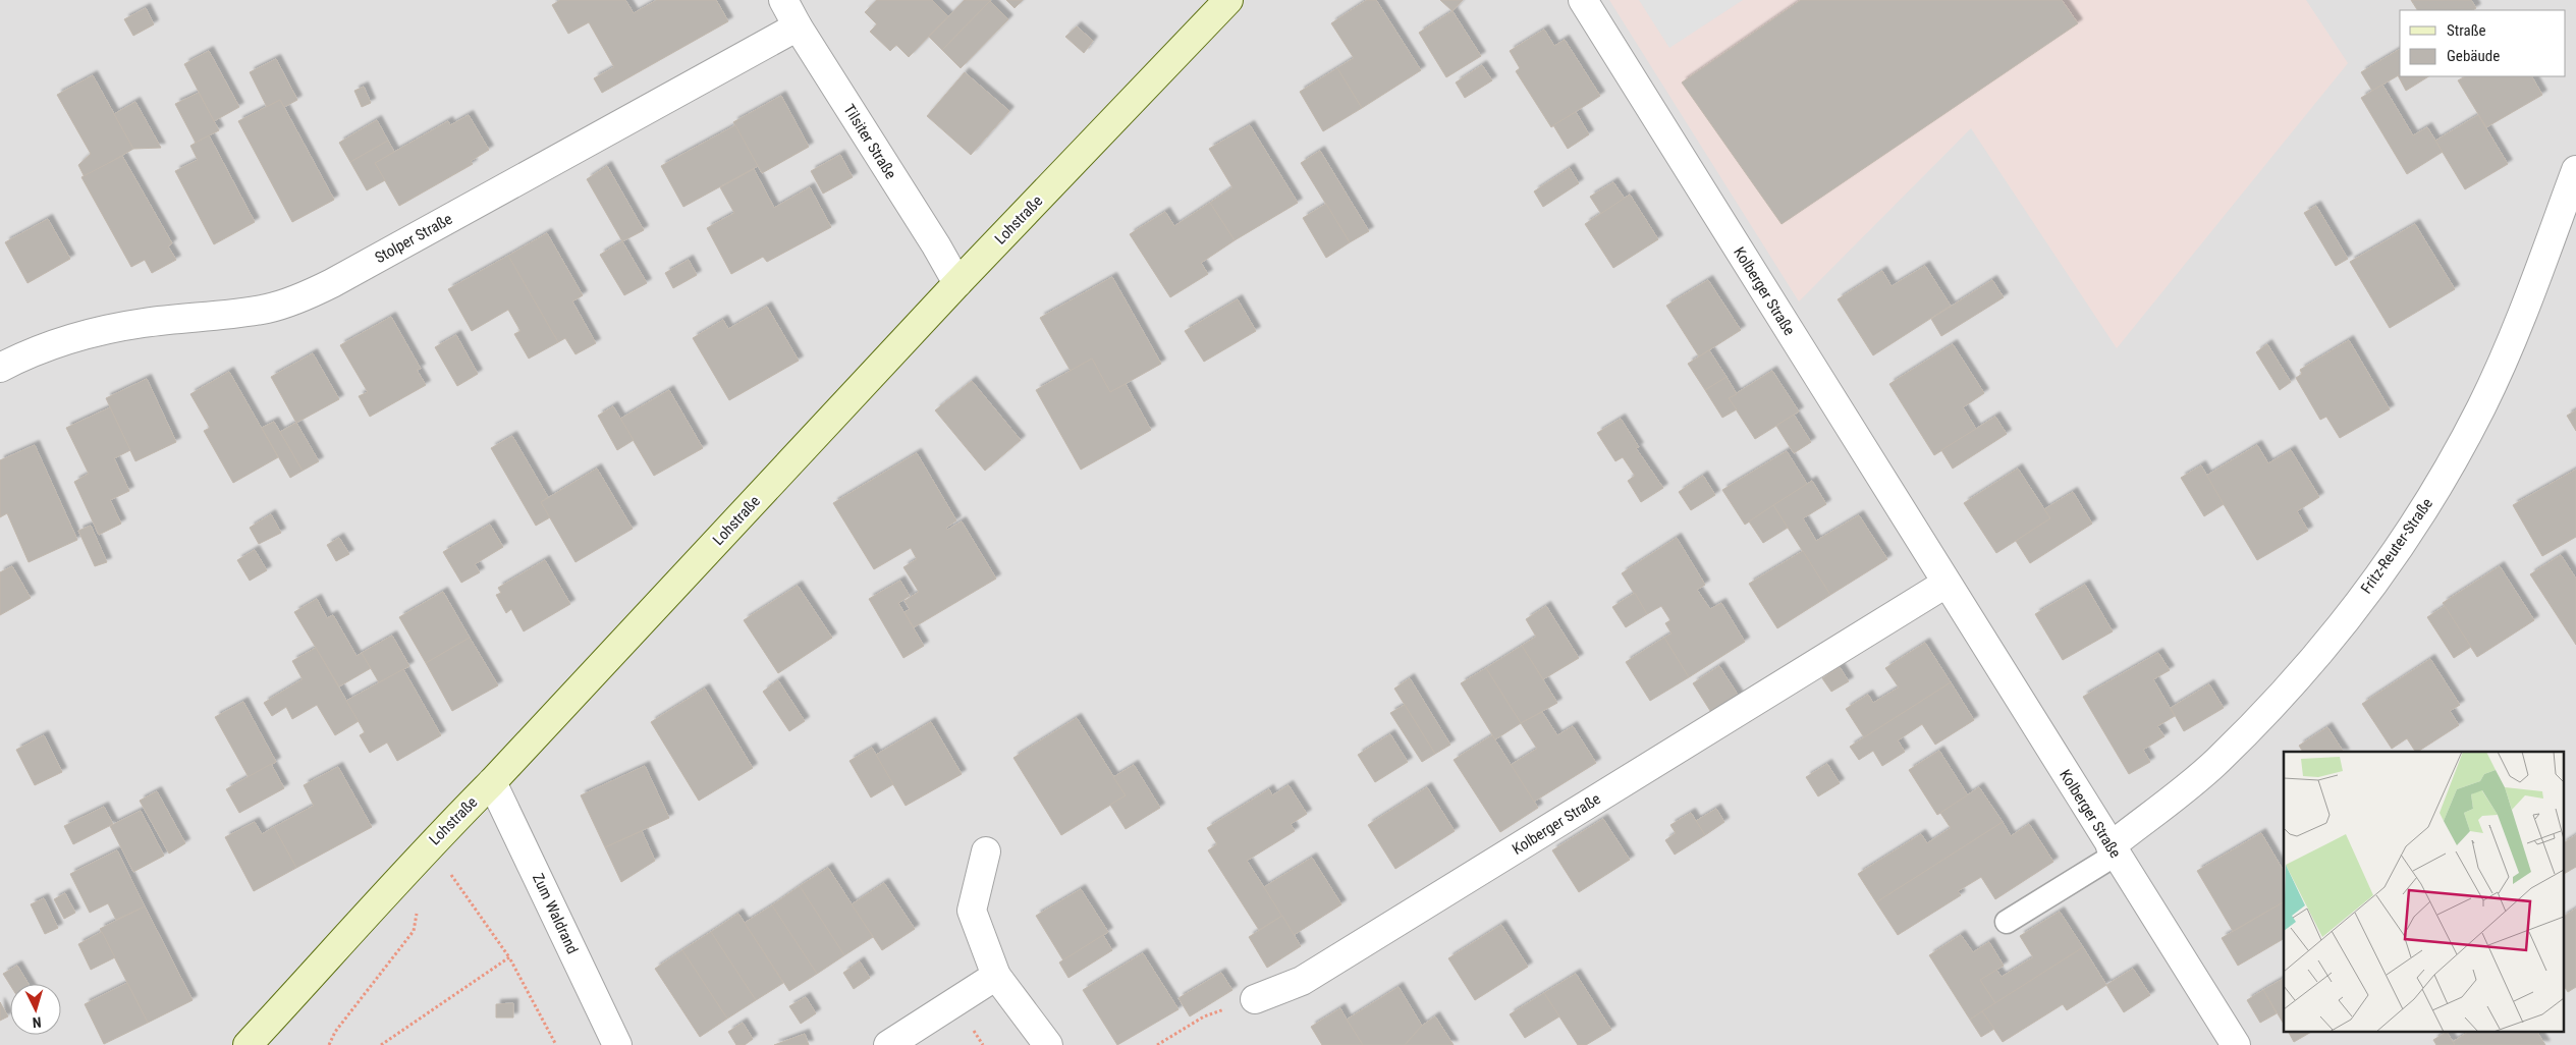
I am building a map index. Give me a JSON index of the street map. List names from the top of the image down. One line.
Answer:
{"streets":{"main road":["Lohstraße"],"street":["Tilsiter Straße","Stolper Straße","Kolberger Straße","Fritz-Reuter-Straße","Zum Waldrand"]},"crossings":[["Tilsiter Straße","Lohstraße"],["Tilsiter Straße","Stolper Straße"],["Lohstraße","Zum Waldrand"],["Kolberger Straße","Fritz-Reuter-Straße"]],"legend":["Straße","Gebäude"],"north":"bottom"}
